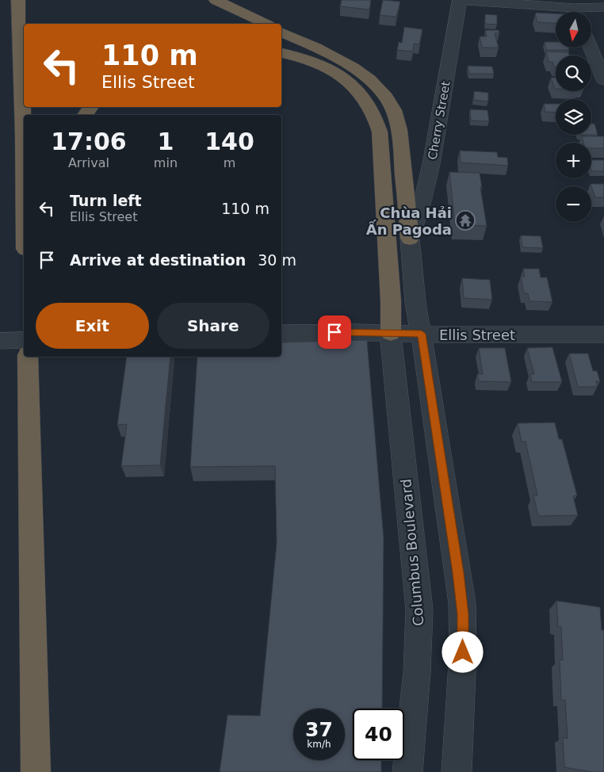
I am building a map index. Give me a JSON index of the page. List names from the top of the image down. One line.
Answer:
{"streets":{"street":["Cherry Street","Ellis Street","Columbus Boulevard"]},"crossings":[["Ellis Street","Columbus Boulevard"]],"places":{"temple":["Chùa Hải Ấn Pagoda"]},"north":"bottom","page":{"map_buttons":["+","−"],"turn":["110 m","Ellis Street"],"eta":["17:06","Arrival","1","min","140","m"],"list":[{"name":"Turn left","note":"Ellis Street","value":"110 m"},{"name":"Arrive at destination","value":"30 m"}],"buttons":["Exit","Share"],"speed":"37 km/h","limit":"40"}}
